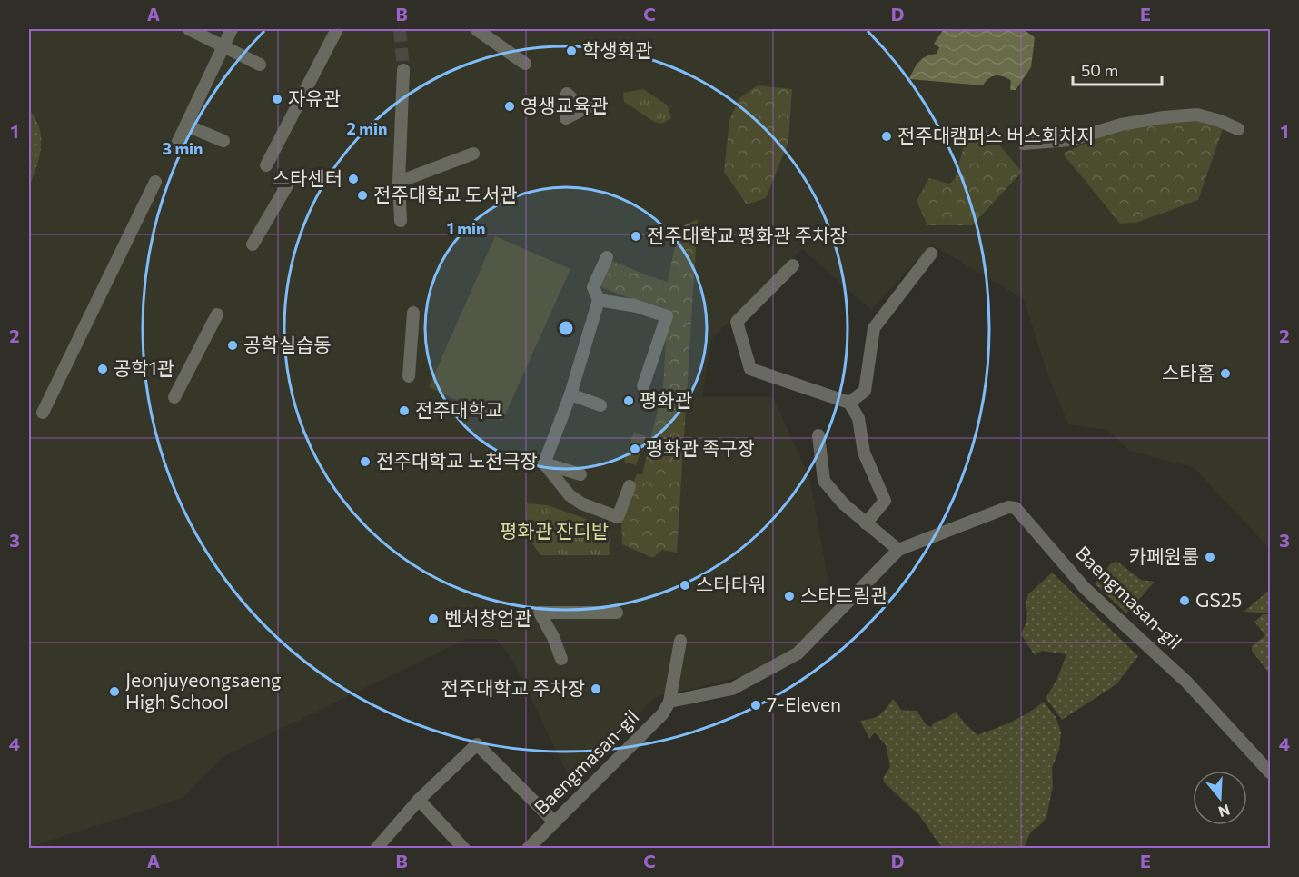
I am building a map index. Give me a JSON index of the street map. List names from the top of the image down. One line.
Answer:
{"streets":{"street":["Baengmasan-gil"]},"parks":["평화관 잔디밭"],"places":["학생회관","자유관","영생교육관","전주대캠퍼스 버스회차지","스타센터","전주대학교 도서관","전주대학교 평화관 주차장","공학실습동","공학1관","스타홈","평화관","전주대학교","평화관 족구장","전주대학교 노천극장","카페원룸","스타타워","스타드림관","GS25","벤처창업관","전주대학교 주차장","Jeonjuyeongsaeng High School","7-Eleven"],"scale_bar":"50 m","north":"bottom","grid":{"columns":["A","B","C","D","E"],"rows":["1","2","3","4"]},"rings":["2 min","3 min","1 min"]}
